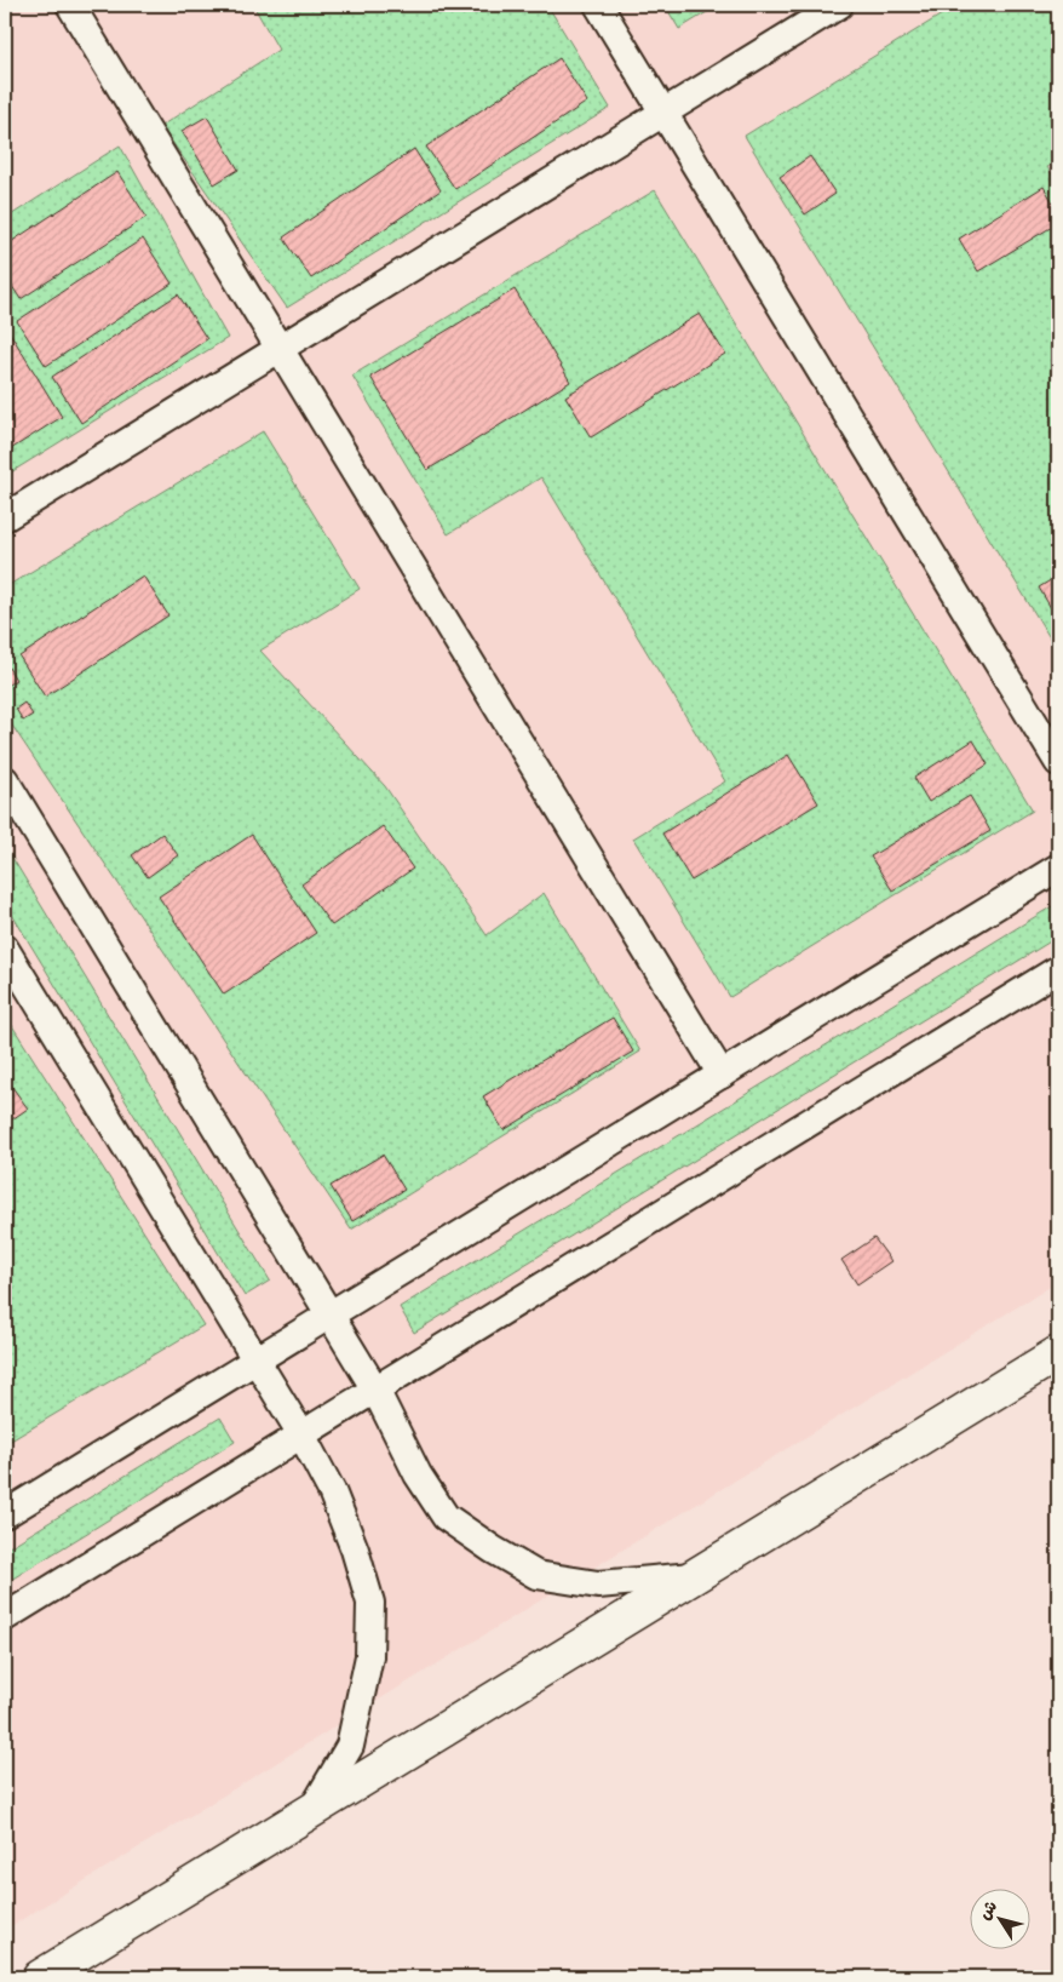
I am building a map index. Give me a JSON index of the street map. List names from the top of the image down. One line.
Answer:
{"north":"top left"}
